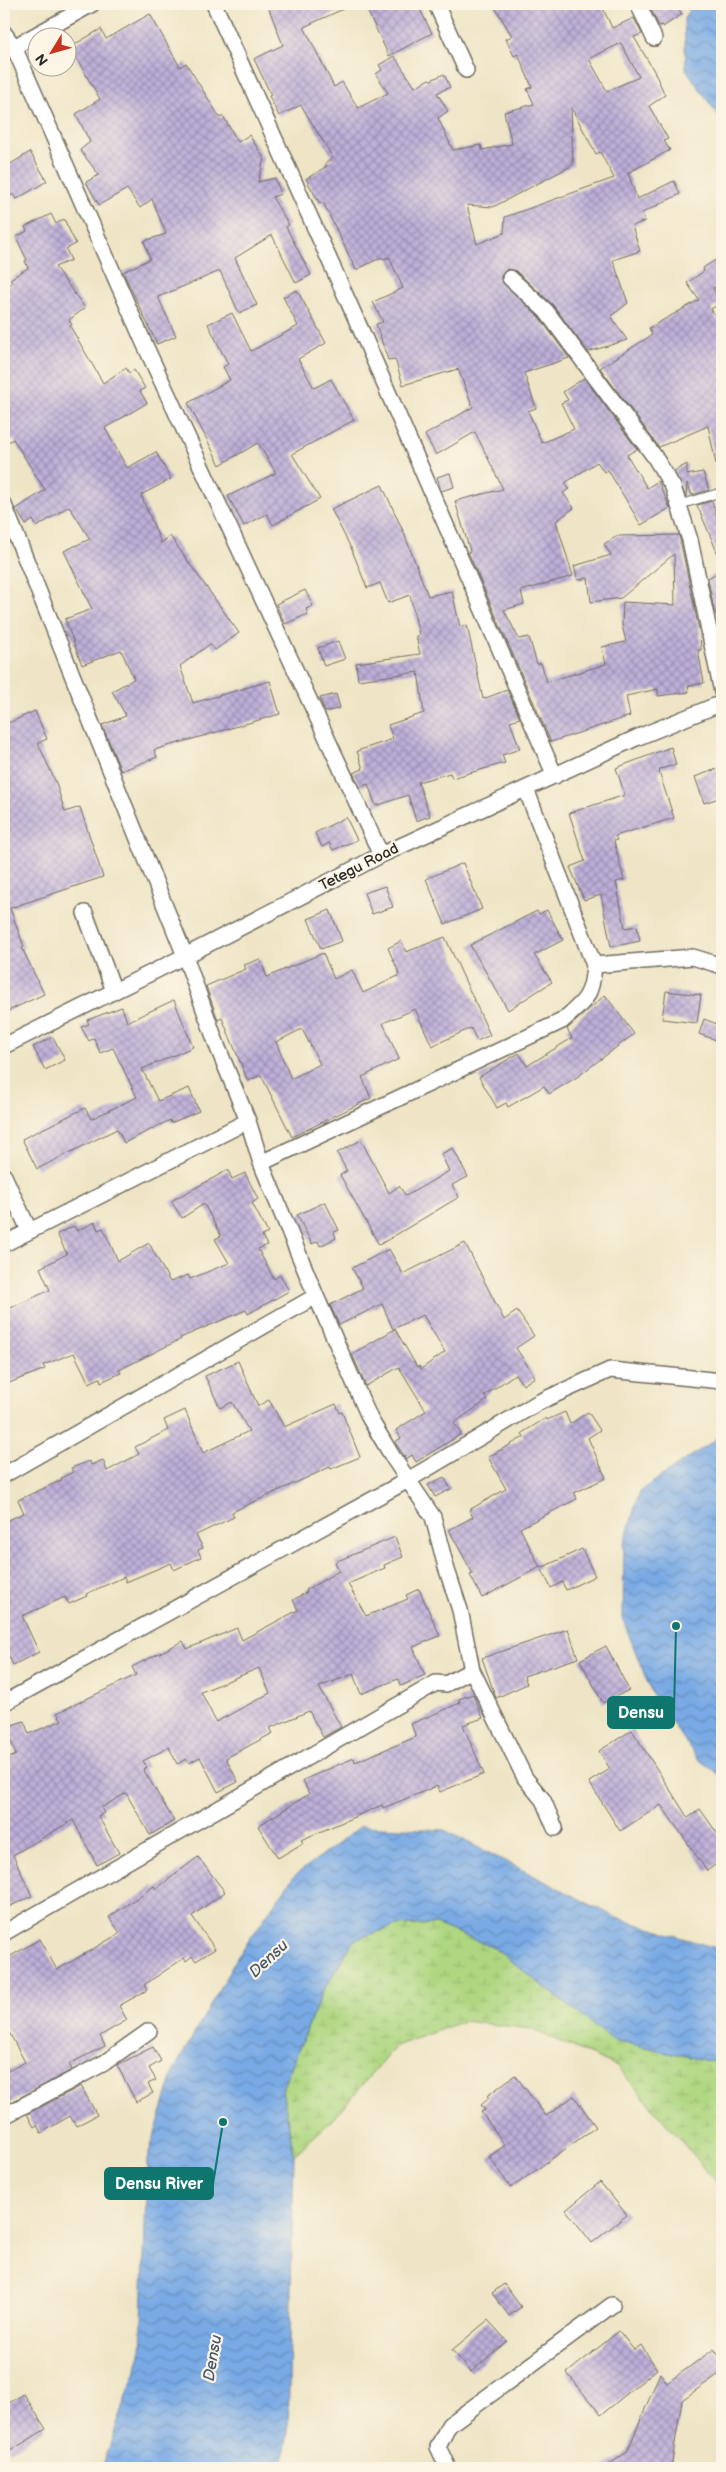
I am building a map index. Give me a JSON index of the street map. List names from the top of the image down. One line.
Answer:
{"streets":{"street":["Tetegu Road"]},"water":["Densu"],"places":["Densu","Densu River"],"north":"bottom left"}
